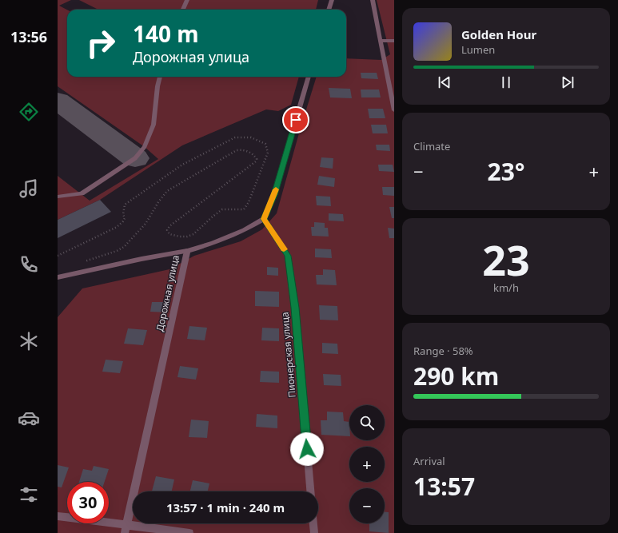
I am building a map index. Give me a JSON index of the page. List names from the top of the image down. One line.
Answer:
{"streets":{"street":["Дорожная улица","Пионерская улица"]},"crossings":[["Дорожная улица","Пионерская улица"]],"page":{"tabs":"13:56","turn":["140 m","Дорожная улица"],"song":["Golden Hour","Lumen"],"tile":["Climate",["23","km/h"],["Range · 58%","290 km"],["Arrival","13:57"]],"heat":["−","23°","+"],"map_buttons":["+","−"],"limit":"30","trip":"13:57 · 1 min · 240 m"}}
